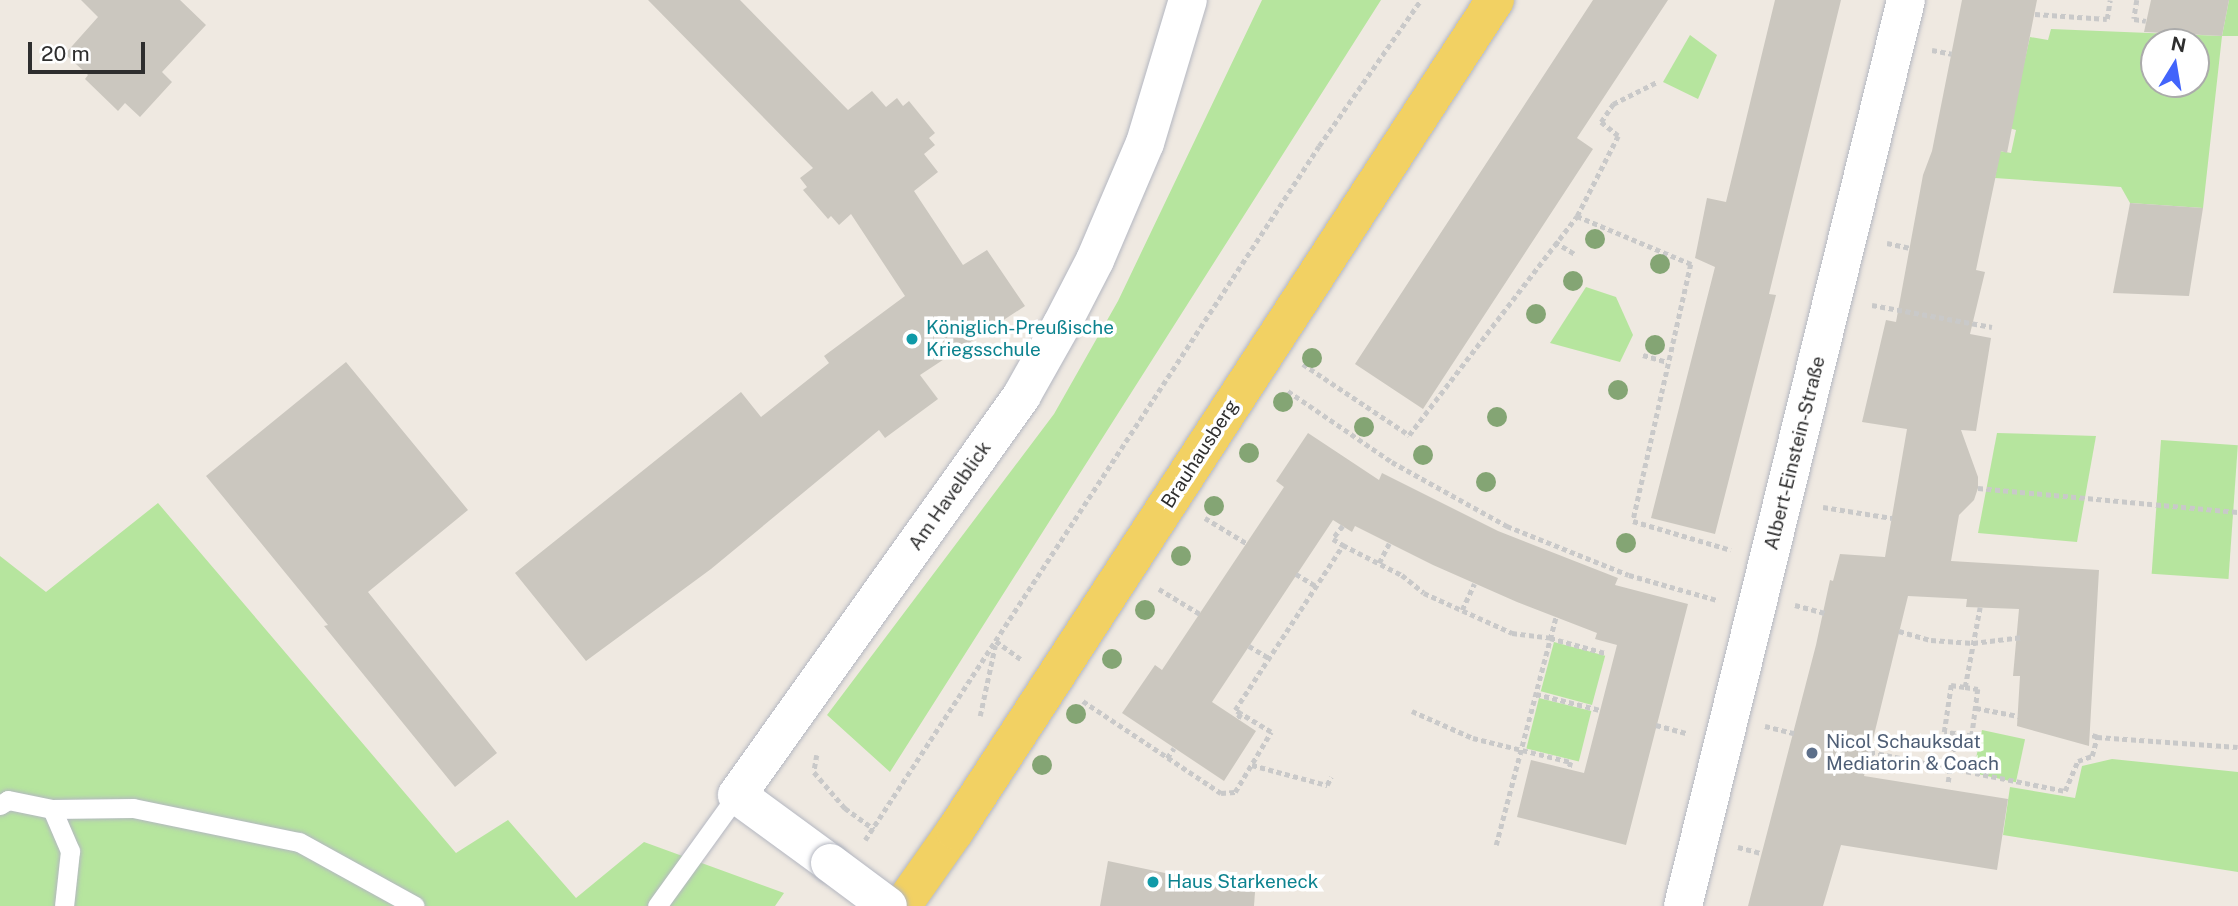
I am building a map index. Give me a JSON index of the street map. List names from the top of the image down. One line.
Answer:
{"streets":{"main road":["Brauhausberg"],"street":["Albert-Einstein-Straße","Am Havelblick"]},"places":["Königlich-Preußische Kriegsschule","Nicol Schauksdat Mediatorin & Coach","Haus Starkeneck"],"scale_bar":"20 m","north":"top"}
